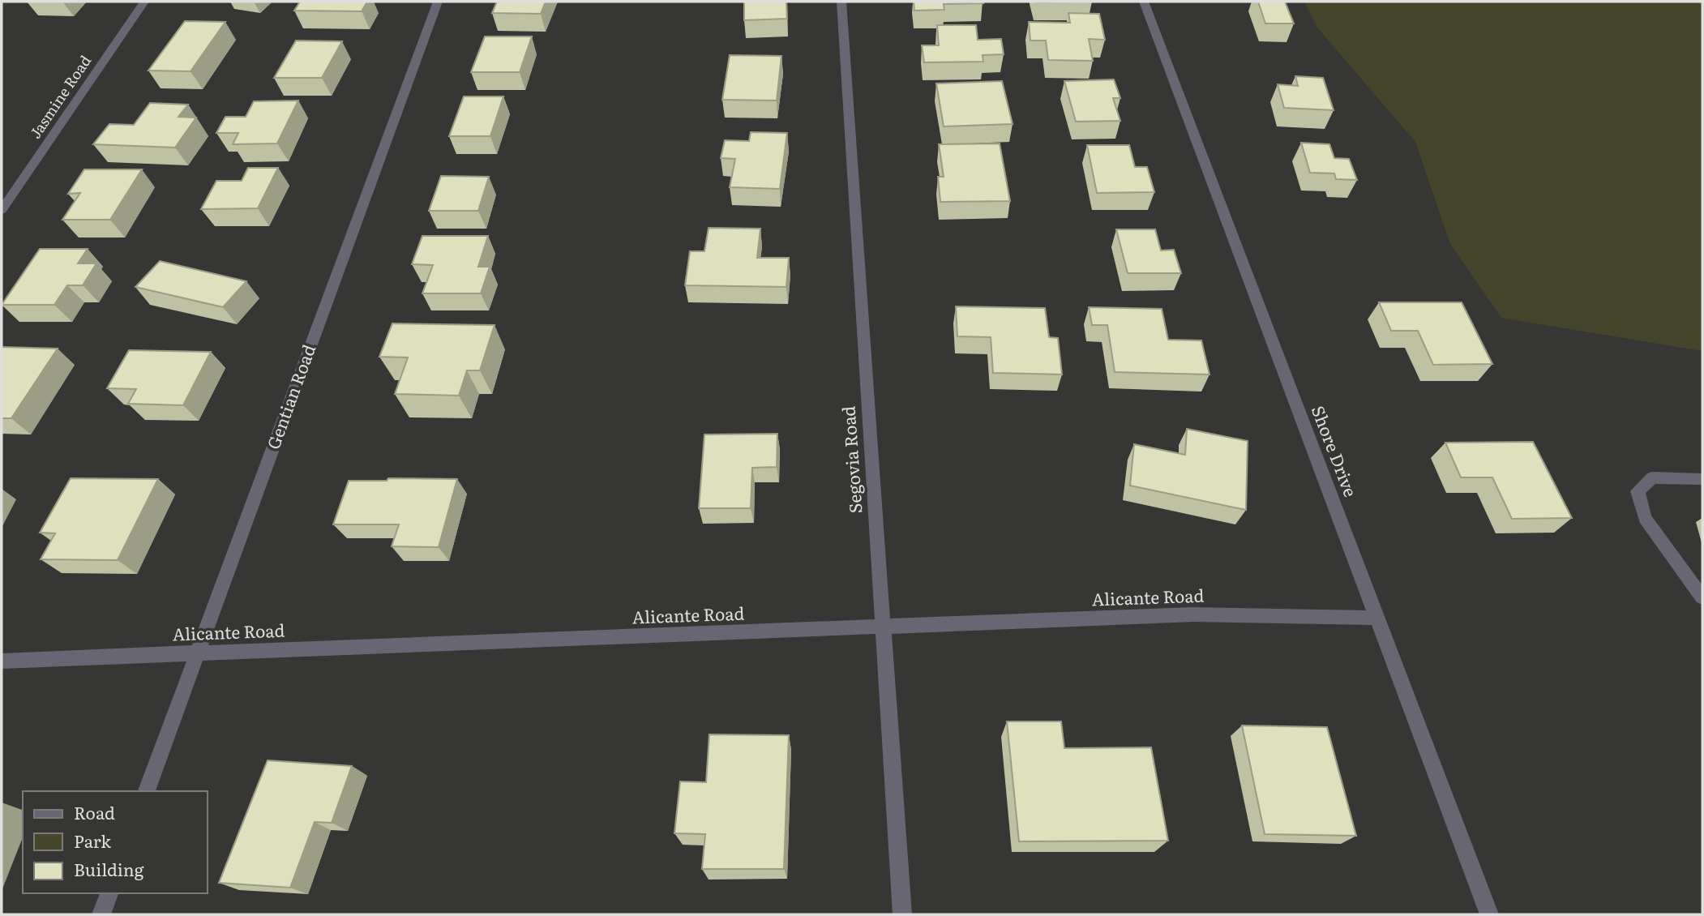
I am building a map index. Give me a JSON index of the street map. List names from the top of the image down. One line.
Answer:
{"streets":{"street":["Jasmine Road","Gentian Road","Shore Drive","Segovia Road","Alicante Road"]},"crossings":[["Gentian Road","Alicante Road"],["Shore Drive","Alicante Road"],["Segovia Road","Alicante Road"]],"legend":["Road","Park","Building"]}
